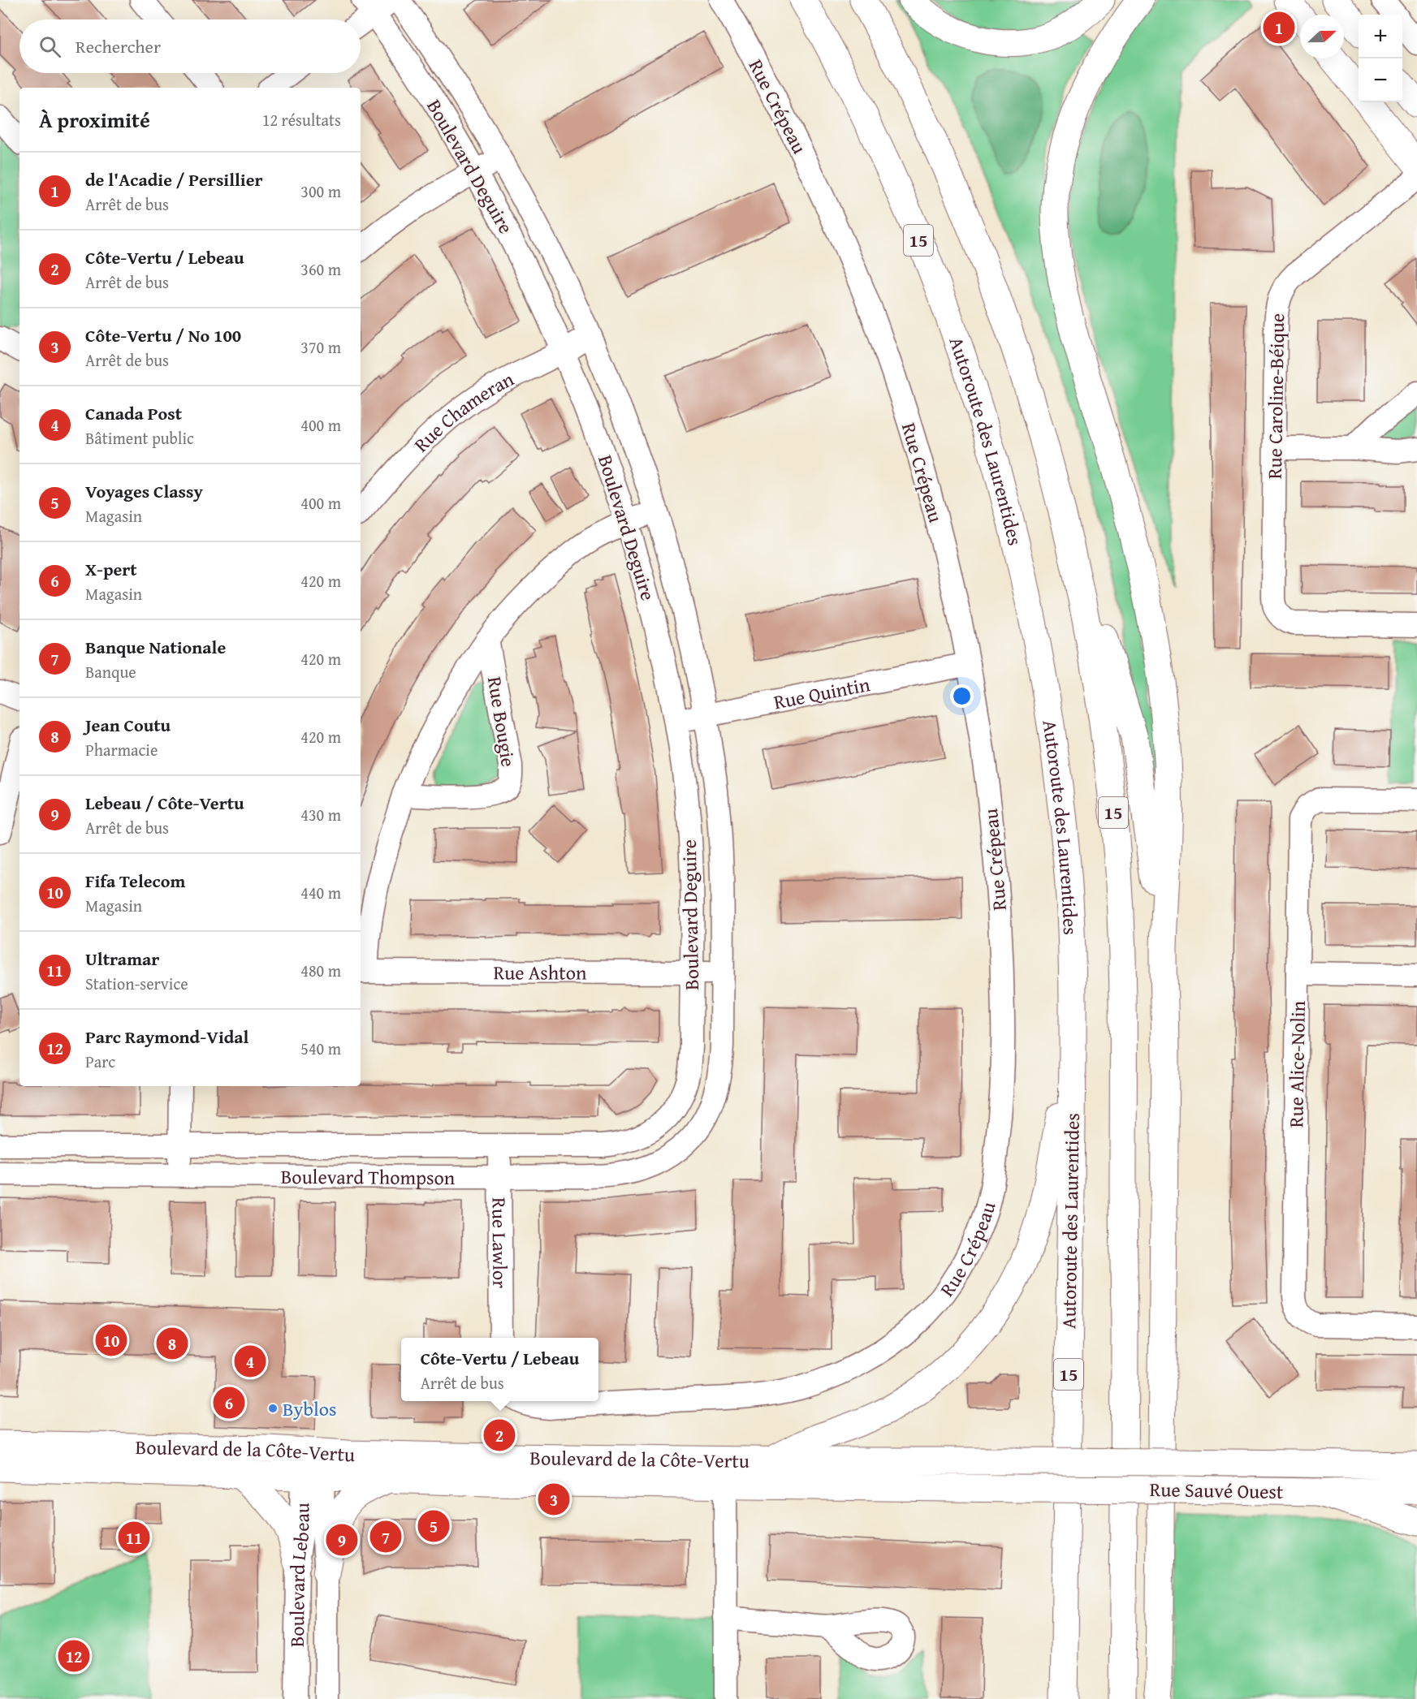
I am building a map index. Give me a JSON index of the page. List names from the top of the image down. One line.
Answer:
{"streets":{"main road":["15","Autoroute des Laurentides","Boulevard de la Côte-Vertu","Rue Sauvé Ouest"],"street":["Rue Crépeau","Boulevard Deguire","Rue Caroline-Béique","Rue Chameran","Rue Quintin","Rue Bougie","Rue Ashton","Rue Alice-Nolin","Boulevard Thompson","Rue Lawlor","Boulevard Lebeau"]},"crossings":[["Rue Crépeau","Rue Quintin"],["Boulevard Deguire","Rue Chameran"],["Boulevard Deguire","Rue Quintin"],["Boulevard Deguire","Rue Bougie"],["Boulevard Deguire","Rue Ashton"],["Boulevard Deguire","Boulevard Thompson"],["Rue Bougie","Rue Ashton"],["Boulevard Thompson","Rue Lawlor"],["Boulevard de la Côte-Vertu","Rue Sauvé Ouest"],["Boulevard de la Côte-Vertu","Boulevard Lebeau"]],"places":["Byblos"],"north":"right","page":{"pins":["1","10","8","4","6","2","3","5","7","11","9","12"],"map_buttons":["+","−"],"search":"Rechercher","heading":["À proximité","12 résultats"],"list":[{"mark":"1","name":"de l'Acadie / Persillier","note":"Arrêt de bus","value":"300 m"},{"mark":"2","name":"Côte-Vertu / Lebeau","note":"Arrêt de bus","value":"360 m"},{"mark":"3","name":"Côte-Vertu / No 100","note":"Arrêt de bus","value":"370 m"},{"mark":"4","name":"Canada Post","note":"Bâtiment public","value":"400 m"},{"mark":"5","name":"Voyages Classy","note":"Magasin","value":"400 m"},{"mark":"6","name":"X-pert","note":"Magasin","value":"420 m"},{"mark":"7","name":"Banque Nationale","note":"Banque","value":"420 m"},{"mark":"8","name":"Jean Coutu","note":"Pharmacie","value":"420 m"},{"mark":"9","name":"Lebeau / Côte-Vertu","note":"Arrêt de bus","value":"430 m"},{"mark":"10","name":"Fifa Telecom","note":"Magasin","value":"440 m"},{"mark":"11","name":"Ultramar","note":"Station-service","value":"480 m"},{"mark":"12","name":"Parc Raymond-Vidal","note":"Parc","value":"540 m"}],"popup":["Côte-Vertu / Lebeau","Arrêt de bus"]}}
